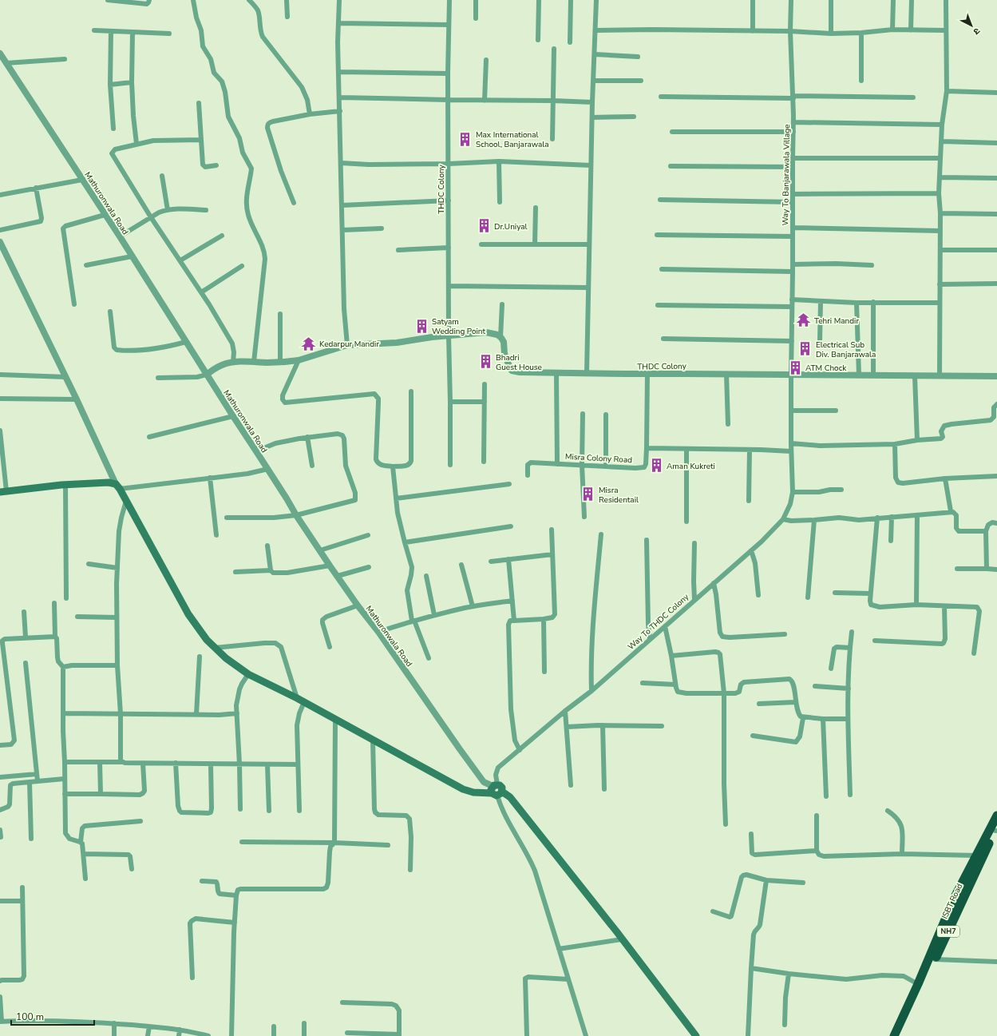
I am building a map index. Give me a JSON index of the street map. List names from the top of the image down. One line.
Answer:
{"streets":{"highway":["ISBT Road","NH7"],"street":["Way To Banjarawala Village","THDC Colony","Mathuronwala Road","Misra Colony Road","Way To THDC Colony"]},"crossings":[["Way To Banjarawala Village","THDC Colony"],["THDC Colony","Misra Colony Road"],["Mathuronwala Road","Way To THDC Colony"]],"places":{"building":["Max International School, Banjarawala","Dr.Uniyal","Satyam Wedding Point","Electrical Sub Div. Banjarawala","Bhadri Guest House","ATM Chock","Aman Kukreti","Misra Residentail"],"temple":["Tehri Mandir","Kedarpur Mandir"]},"scale_bar":"100 m","north":"bottom right"}
